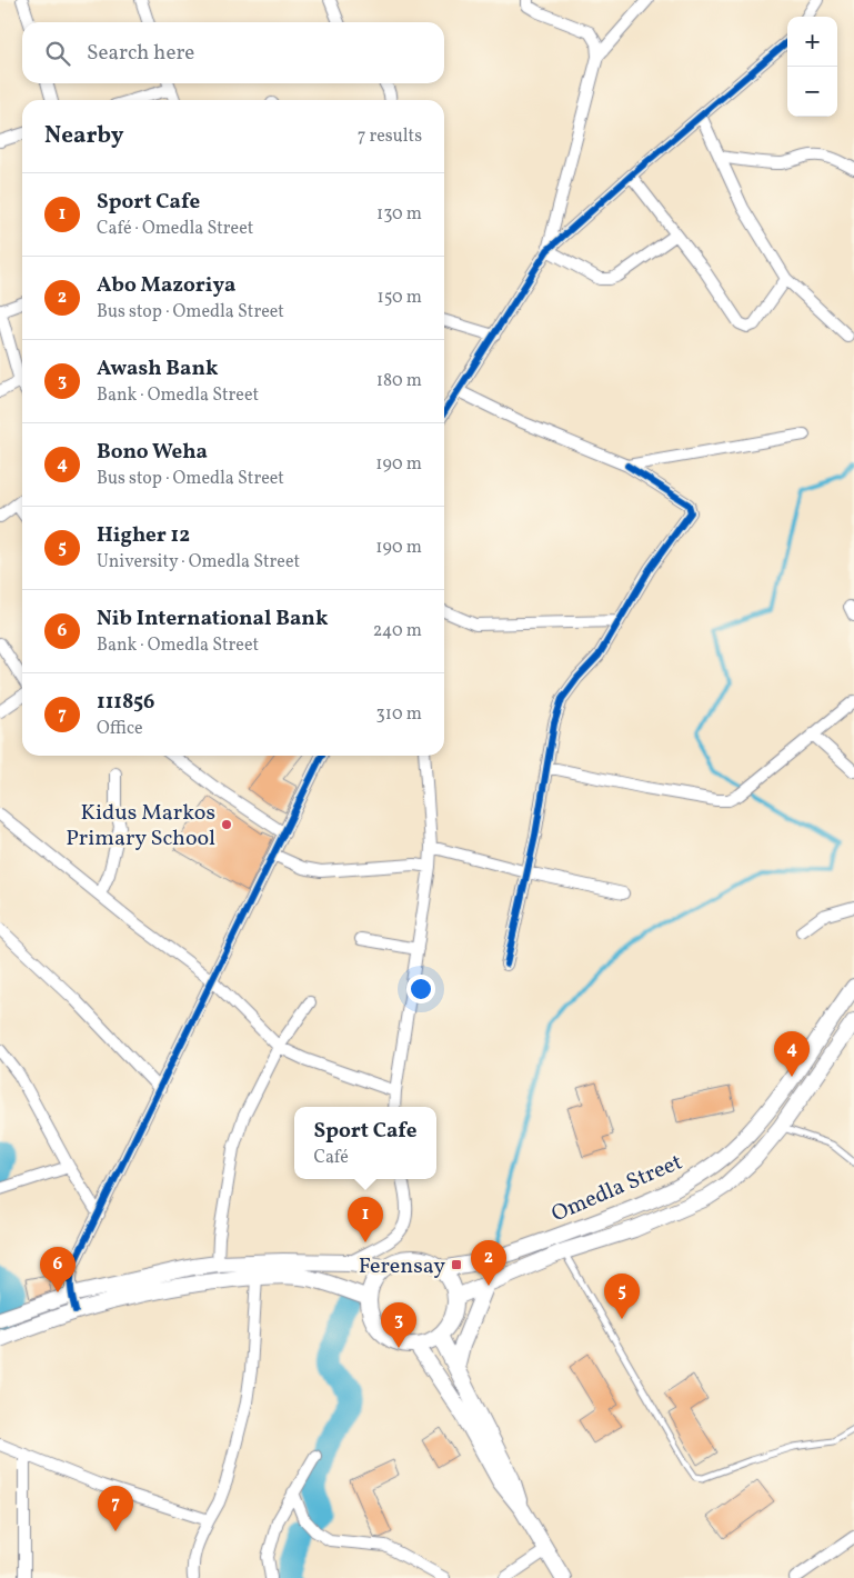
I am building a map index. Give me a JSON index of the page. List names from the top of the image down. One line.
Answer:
{"streets":{"main road":["Omedla Street"]},"places":{"other":["Kidus Markos Primary School"],"transit":["Ferensay"]},"page":{"map_buttons":["+","−"],"search":"Search here","heading":["Nearby","7 results"],"list":[{"mark":"1","name":"Sport Cafe","note":"Café · Omedla Street","value":"130 m"},{"mark":"2","name":"Abo Mazoriya","note":"Bus stop · Omedla Street","value":"150 m"},{"mark":"3","name":"Awash Bank","note":"Bank · Omedla Street","value":"180 m"},{"mark":"4","name":"Bono Weha","note":"Bus stop · Omedla Street","value":"190 m"},{"mark":"5","name":"Higher 12","note":"University · Omedla Street","value":"190 m"},{"mark":"6","name":"Nib International Bank","note":"Bank · Omedla Street","value":"240 m"},{"mark":"7","name":"111856","note":"Office","value":"310 m"}],"pins":["4","1","2","6","5","3","7"],"popup":["Sport Cafe","Café"]}}
